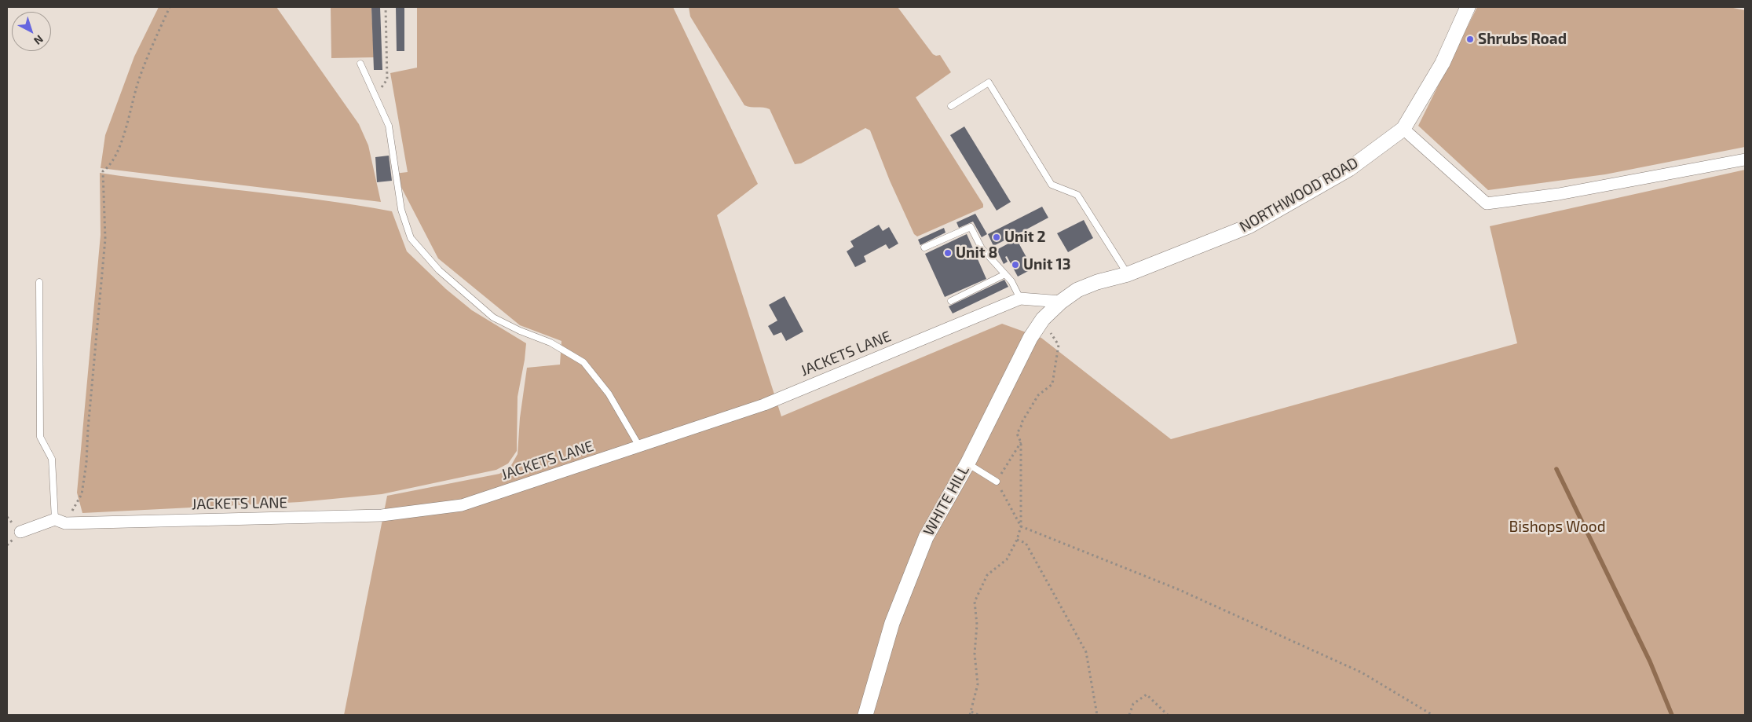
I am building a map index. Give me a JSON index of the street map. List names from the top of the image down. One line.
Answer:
{"streets":{"street":["NORTHWOOD ROAD","JACKETS LANE","WHITE HILL"]},"crossings":[["NORTHWOOD ROAD","JACKETS LANE"],["NORTHWOOD ROAD","WHITE HILL"],["JACKETS LANE","WHITE HILL"]],"parks":["Bishops Wood"],"places":["Shrubs Road","Unit 2","Unit 8","Unit 13"],"north":"bottom right"}
